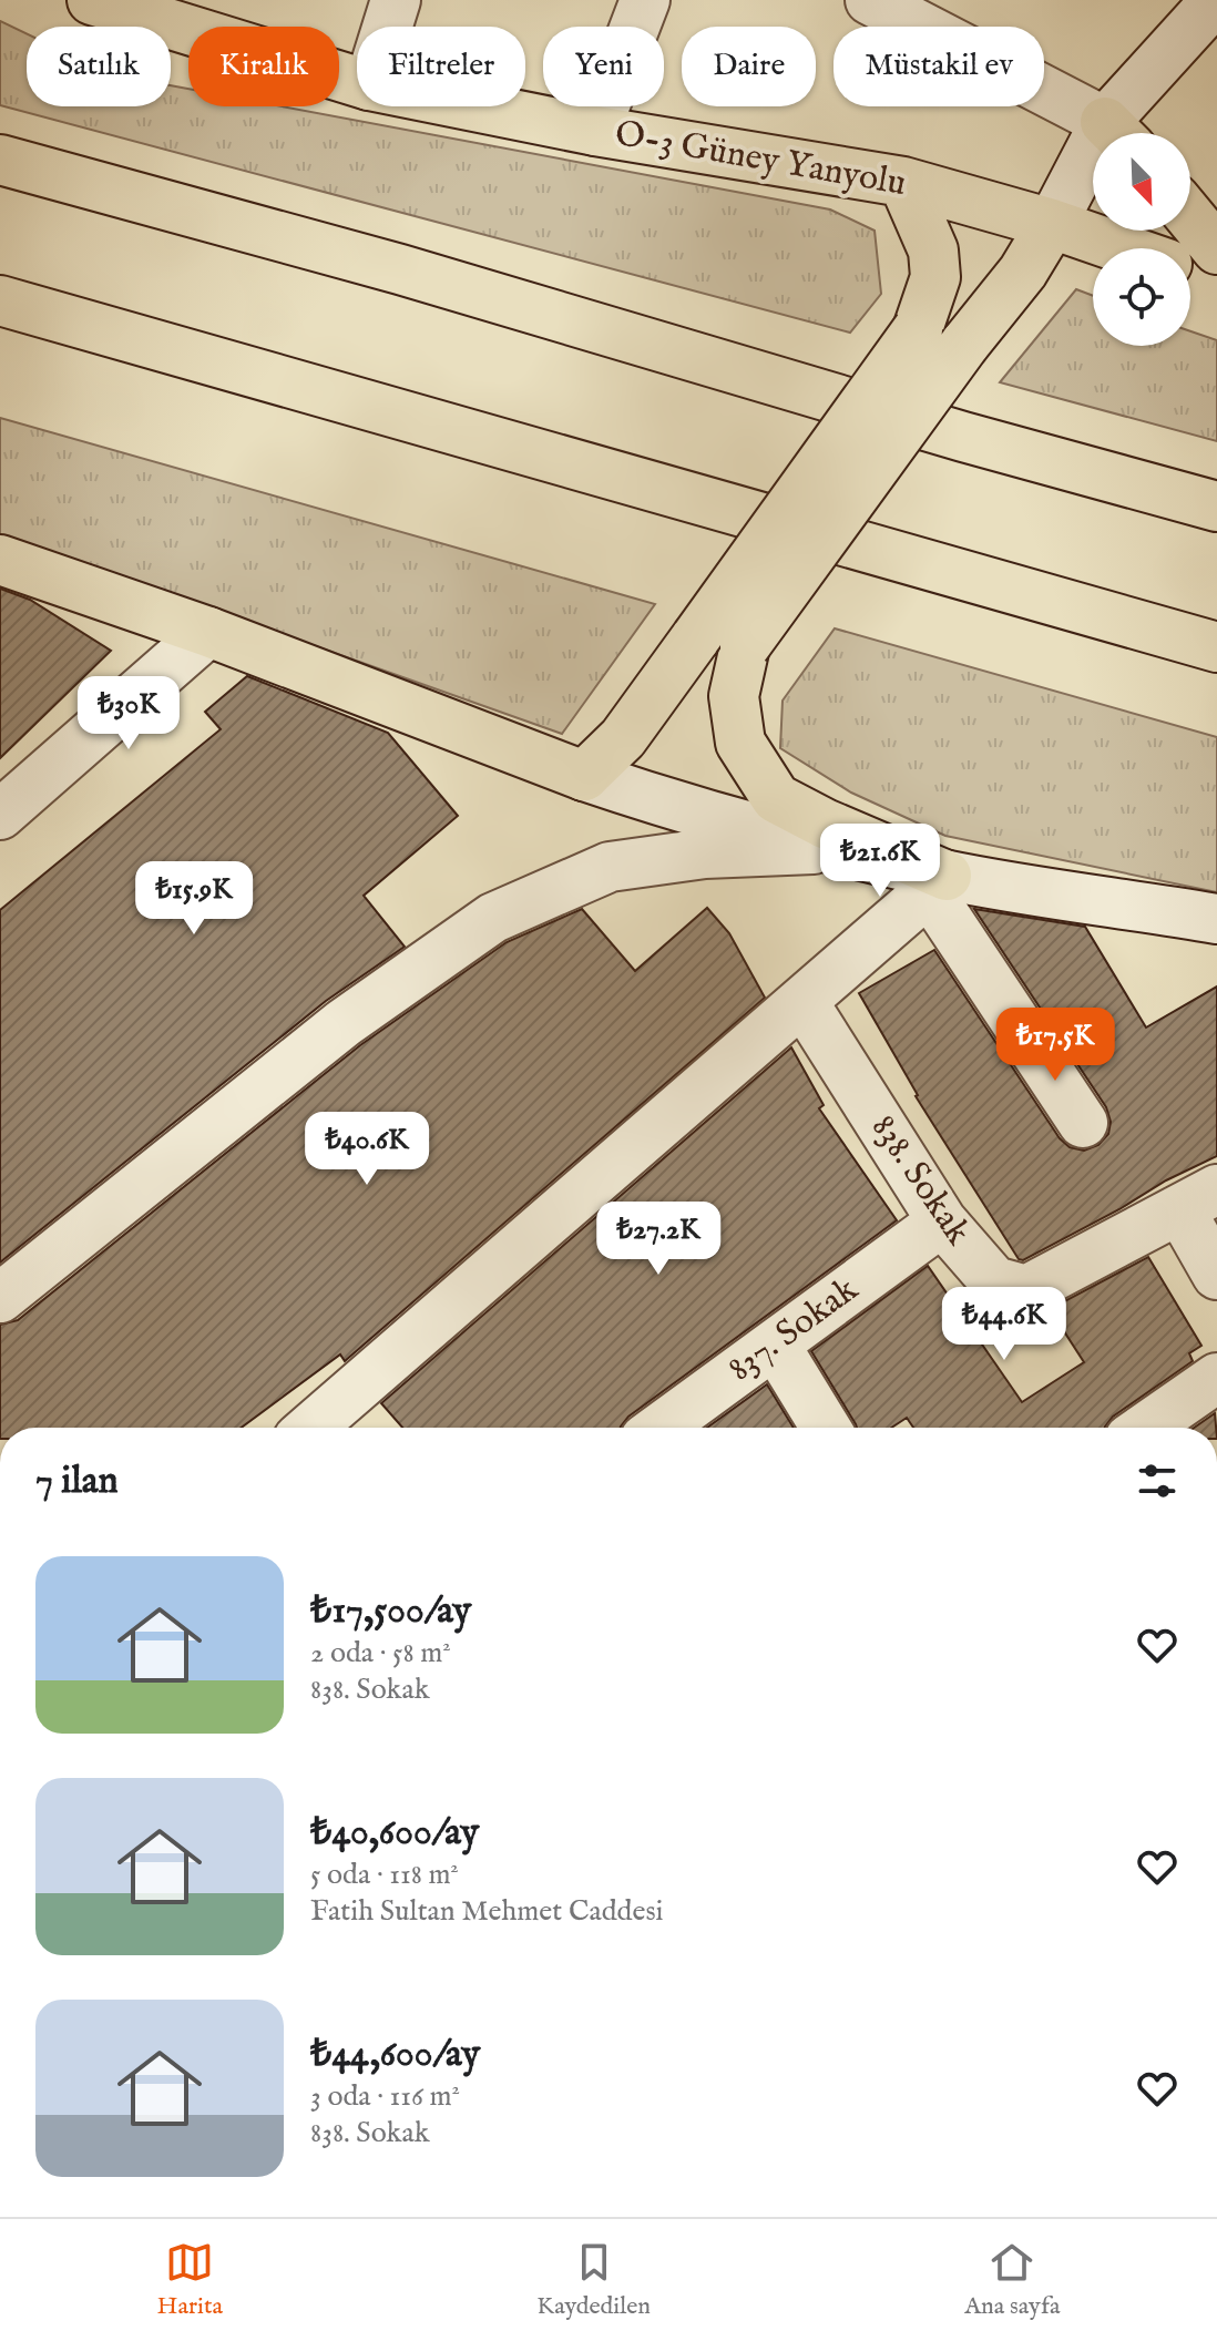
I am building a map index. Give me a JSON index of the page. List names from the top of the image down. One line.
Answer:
{"streets":{"main road":["O-3 Güney Yanyolu"],"street":["838. Sokak","837. Sokak"]},"crossings":[["838. Sokak","837. Sokak"]],"north":"bottom right","page":{"chip":["Satılık","Kiralık","Filtreler","Yeni","Daire","Müstakil ev"],"price":["₺30K","₺21.6K","₺15.9K","₺17.5K","₺40.6K","₺27.2K","₺44.6K"],"heading":"7 ilan","list":[{"name":"₺17,500/ay","note":"2 oda · 58 m² · 838. Sokak"},{"name":"₺40,600/ay","note":"5 oda · 118 m² · Fatih Sultan Mehmet Caddesi"},{"name":"₺44,600/ay","note":"3 oda · 116 m² · 838. Sokak"}],"tabs":["Harita","Kaydedilen","Ana sayfa"]}}
